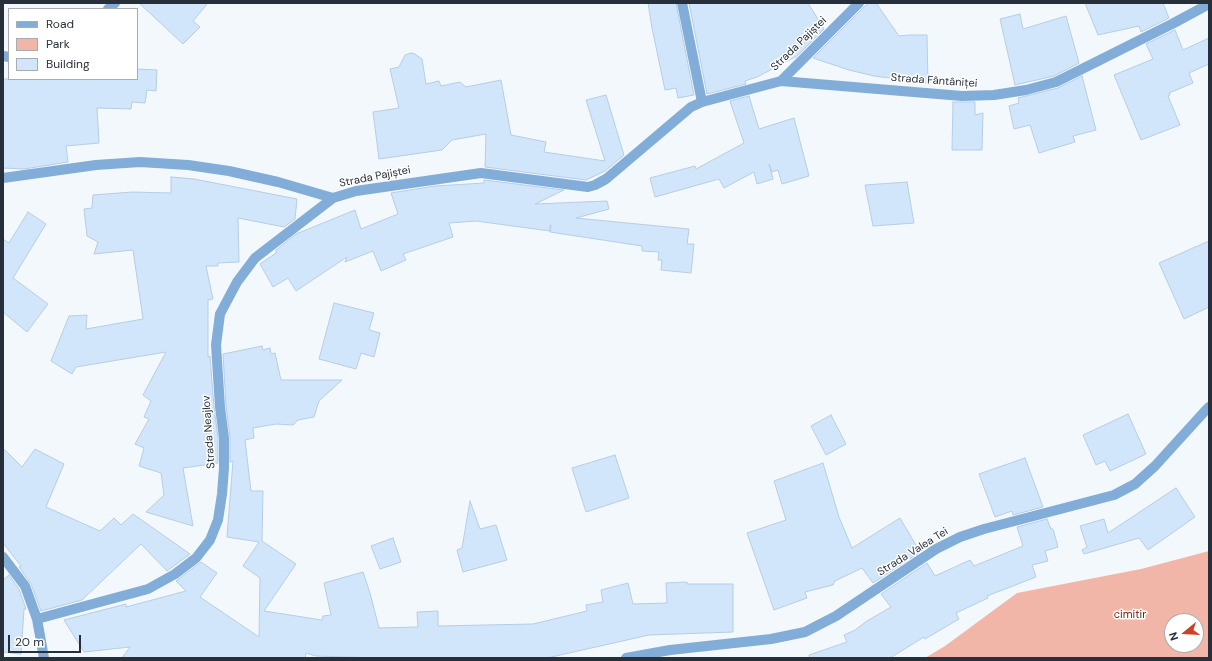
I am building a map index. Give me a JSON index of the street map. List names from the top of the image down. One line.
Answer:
{"streets":{"street":["Strada Pajiștei","Strada Fântâniței","Strada Neajlov","Strada Valea Tei"]},"crossings":[["Strada Pajiștei","Strada Fântâniței"],["Strada Pajiștei","Strada Neajlov"]],"parks":["cimitir"],"legend":["Road","Park","Building"],"scale_bar":"20 m","north":"left"}
